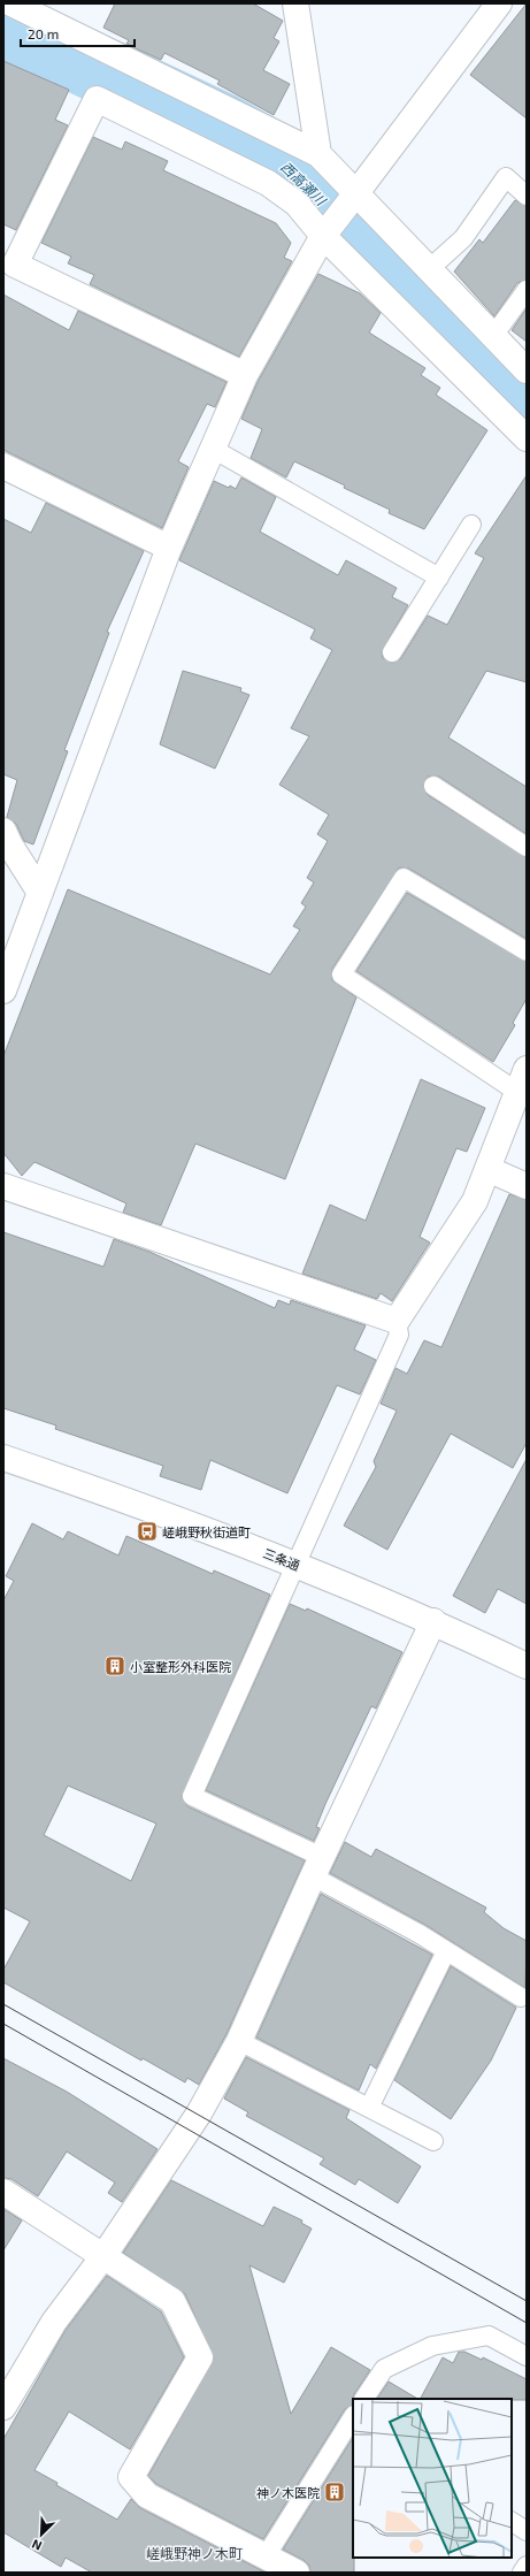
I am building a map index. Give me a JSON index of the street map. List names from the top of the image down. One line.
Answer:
{"streets":{"street":["三条通"]},"districts":["嵯峨野神ノ木町"],"water":["西高瀬川"],"places":{"bus stop":["嵯峨野秋街道町"],"building":["小室整形外科医院","神ノ木医院"]},"scale_bar":"20 m","north":"bottom left"}
